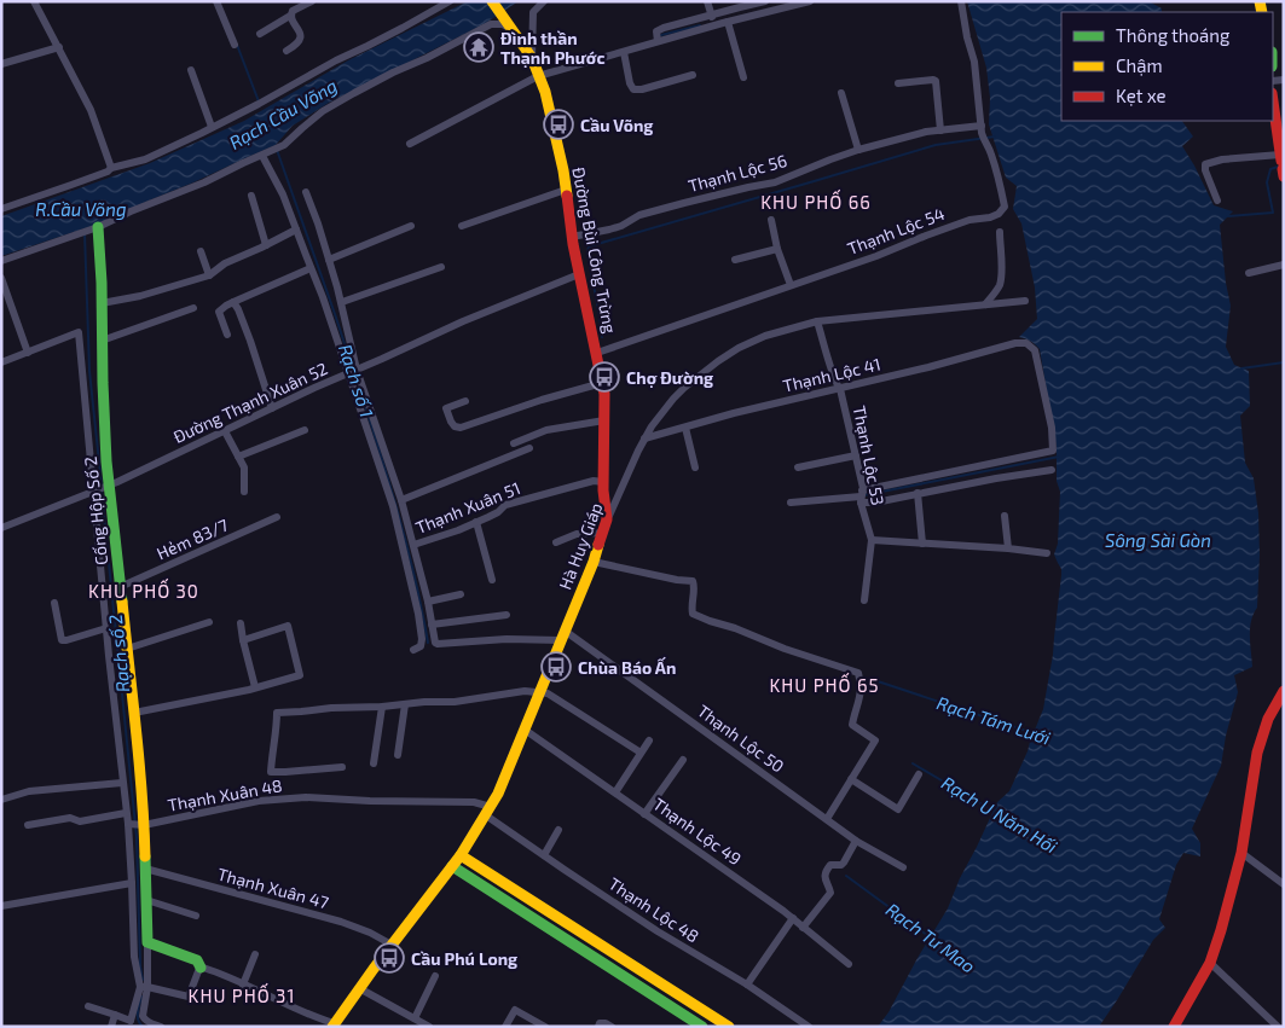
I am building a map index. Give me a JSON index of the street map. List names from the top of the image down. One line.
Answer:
{"streets":{"street":["Thạnh Lộc 56","Thạnh Lộc 54","Đường Bùi Công Trừng","Thạnh Lộc 41","Đường Thạnh Xuân 52","Thạnh Lộc 53","Thạnh Xuân 51","Cống Hộp Số 2","Hẻm 83/7","Hà Huy Giáp","Thạnh Lộc 50","Thạnh Xuân 48","Thạnh Lộc 49","Thạnh Xuân 47","Thạnh Lộc 48"]},"crossings":[["Thạnh Lộc 56","Thạnh Lộc 54"],["Thạnh Lộc 56","Đường Bùi Công Trừng"],["Thạnh Lộc 54","Đường Bùi Công Trừng"],["Đường Bùi Công Trừng","Đường Thạnh Xuân 52"],["Đường Bùi Công Trừng","Thạnh Xuân 51"],["Đường Bùi Công Trừng","Hà Huy Giáp"],["Thạnh Lộc 41","Thạnh Lộc 53"],["Thạnh Lộc 41","Hà Huy Giáp"],["Đường Thạnh Xuân 52","Cống Hộp Số 2"],["Thạnh Lộc 53","Hà Huy Giáp"],["Cống Hộp Số 2","Hẻm 83/7"],["Cống Hộp Số 2","Thạnh Xuân 48"],["Cống Hộp Số 2","Thạnh Xuân 47"],["Hà Huy Giáp","Thạnh Lộc 50"],["Hà Huy Giáp","Thạnh Xuân 48"],["Hà Huy Giáp","Thạnh Lộc 49"],["Hà Huy Giáp","Thạnh Xuân 47"],["Hà Huy Giáp","Thạnh Lộc 48"],["Thạnh Xuân 48","Thạnh Lộc 48"]],"districts":["KHU PHỐ 66","KHU PHỐ 30","KHU PHỐ 65","KHU PHỐ 31"],"water":["Rạch Cầu Võng","R.Cầu Võng","Rạch số 1","Sông Sài Gòn","Rạch số 2","Rạch Tám Lưới","Rạch U Năm Hối","Rạch Tư Mao"],"places":{"temple":["Đình thần Thạnh Phước"],"bus stop":["Cầu Võng","Chợ Đường","Chùa Báo Ấn","Cầu Phú Long"]},"legend":["Thông thoáng","Chậm","Kẹt xe"]}
